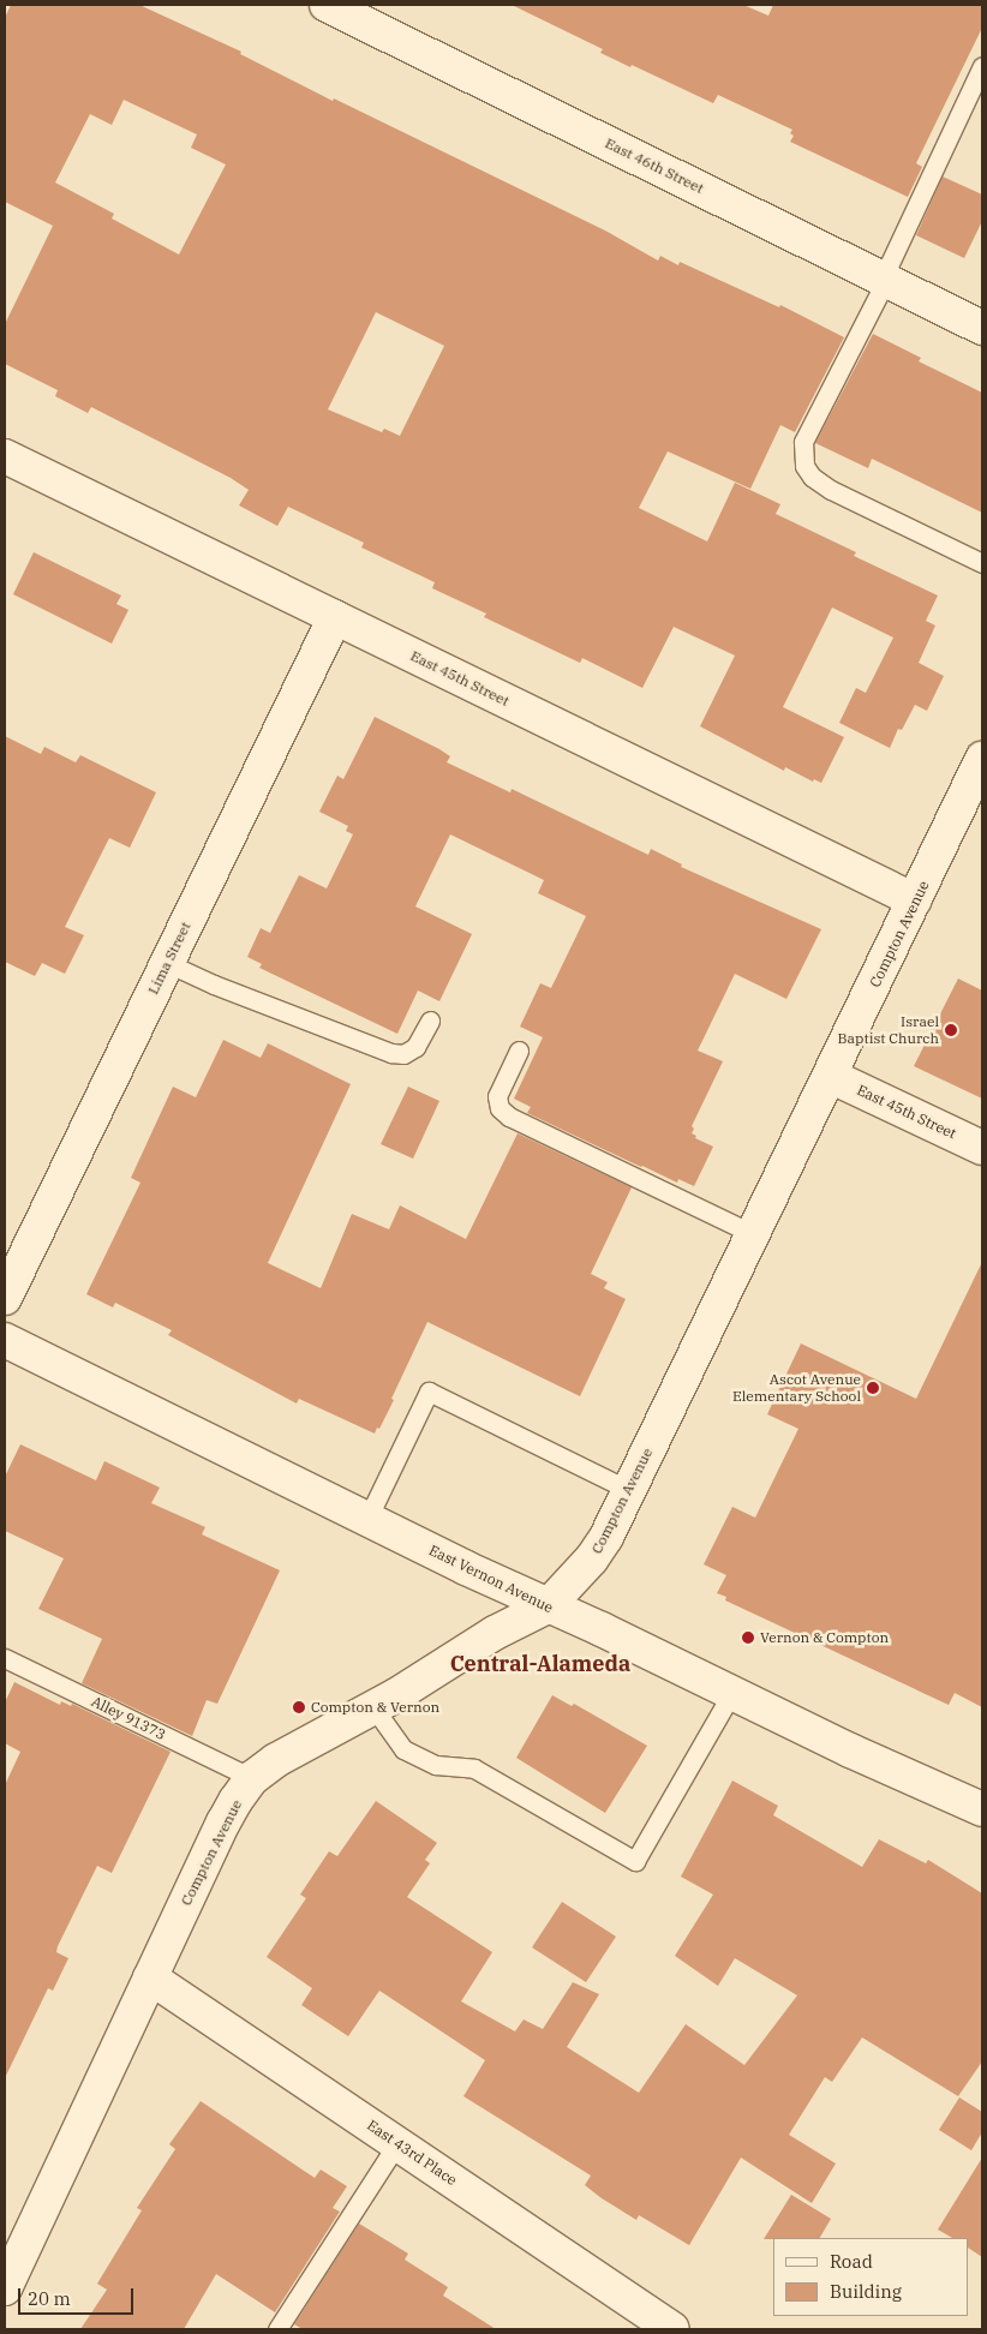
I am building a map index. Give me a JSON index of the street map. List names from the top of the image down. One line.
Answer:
{"streets":{"street":["East 46th Street","East 45th Street","Compton Avenue","Lima Street","East Vernon Avenue","East 43rd Place"],"lane":["Alley 91373"]},"crossings":[["East 45th Street","Compton Avenue"],["East 45th Street","Lima Street"],["Compton Avenue","East Vernon Avenue"],["Compton Avenue","Alley 91373"],["Compton Avenue","East 43rd Place"]],"districts":["Central-Alameda"],"places":["Israel Baptist Church","Ascot Avenue Elementary School","Vernon & Compton","Compton & Vernon"],"legend":["Road","Building"],"scale_bar":"20 m"}
